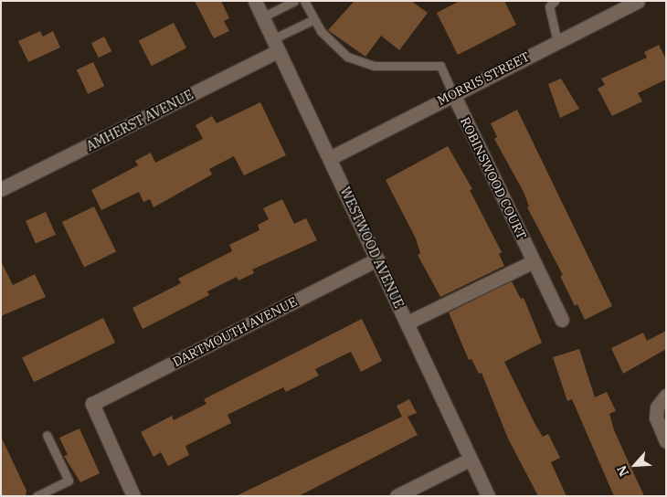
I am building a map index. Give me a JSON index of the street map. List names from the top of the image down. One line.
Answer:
{"streets":{"street":["MORRIS STREET","AMHERST AVENUE","ROBINSWOOD COURT","WESTWOOD AVENUE","DARTMOUTH AVENUE"]},"crossings":[["MORRIS STREET","ROBINSWOOD COURT"],["MORRIS STREET","WESTWOOD AVENUE"],["AMHERST AVENUE","WESTWOOD AVENUE"],["WESTWOOD AVENUE","DARTMOUTH AVENUE"]],"north":"bottom left"}
